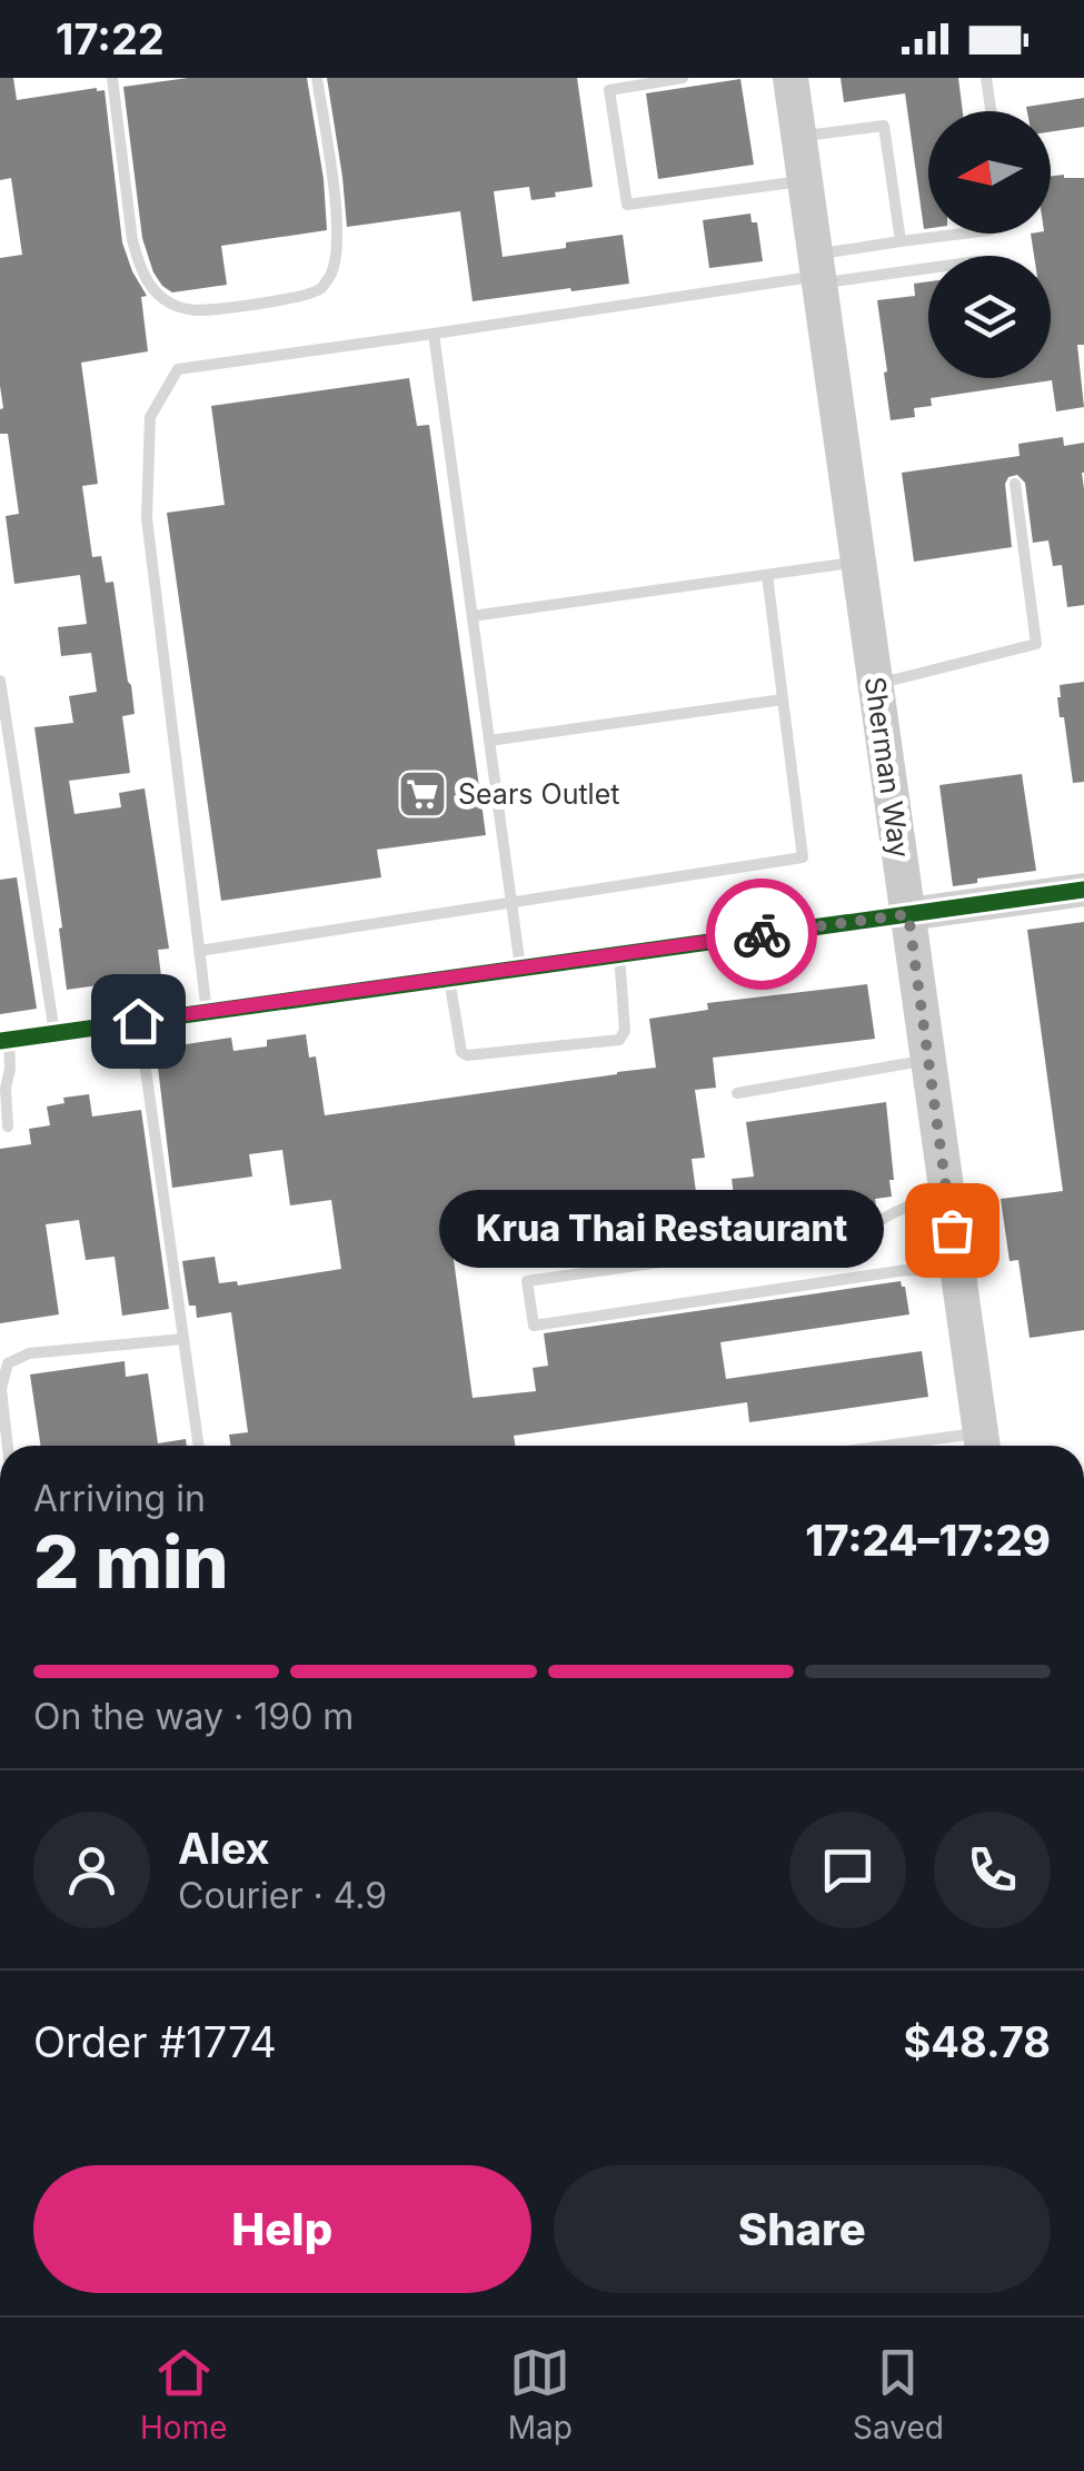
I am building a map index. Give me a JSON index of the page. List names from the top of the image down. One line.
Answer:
{"streets":{"main road":["Sherman Way"]},"places":{"supermarket":["Sears Outlet"],"other":["Krua Thai Restaurant"]},"north":"left","page":{"status":"17:22","bubble":"Krua Thai Restaurant","heading":["2 min","Arriving in","17:24–17:29"],"panel":["Alex","Courier · 4.9","Order #1774","$48.78"],"bar":"On the way · 190 m","buttons":["Help","Share"],"tabs":["Home","Map","Saved"]}}
